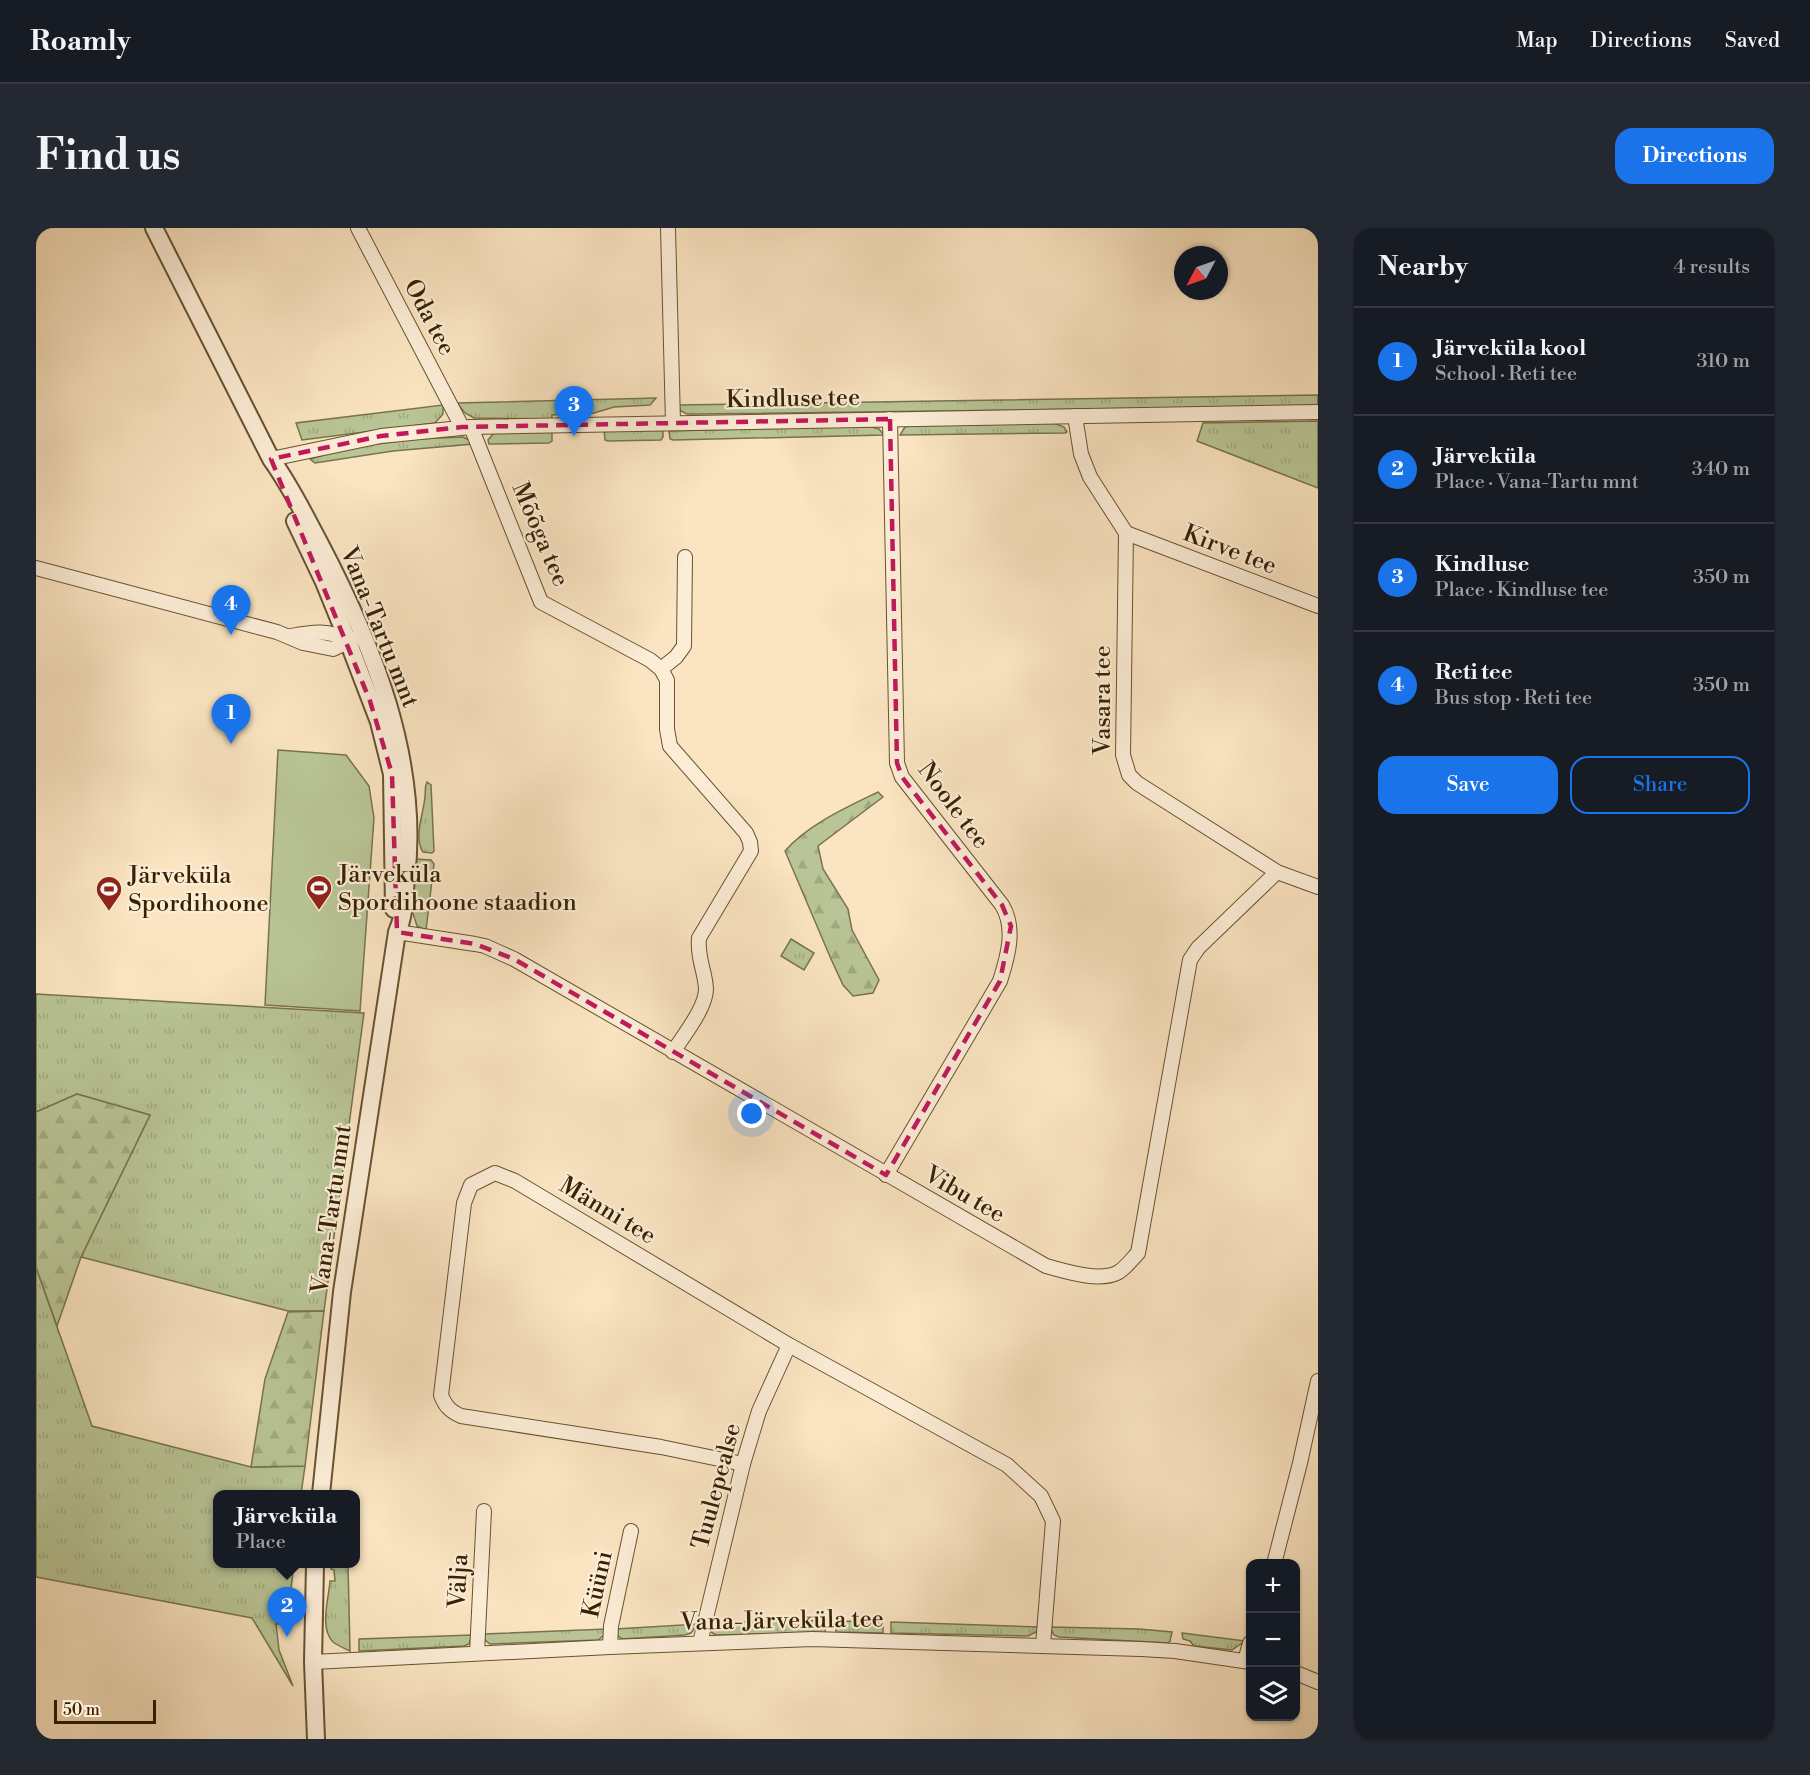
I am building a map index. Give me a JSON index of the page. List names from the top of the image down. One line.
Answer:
{"streets":{"street":["Oda tee","Kindluse tee","Mõõga tee","Kirve tee","Vana-Tartu mnt","Vasara tee","Noole tee","Vibu tee","Männi tee","Tuulepealse","Välja","Küüni","Vana-Järveküla tee"]},"crossings":[["Oda tee","Kindluse tee"],["Oda tee","Mõõga tee"],["Kindluse tee","Mõõga tee"],["Kindluse tee","Vana-Tartu mnt"],["Kindluse tee","Noole tee"],["Kirve tee","Vasara tee"],["Vana-Tartu mnt","Vibu tee"],["Vasara tee","Vibu tee"],["Noole tee","Vibu tee"],["Männi tee","Tuulepealse"],["Männi tee","Vana-Järveküla tee"],["Tuulepealse","Vana-Järveküla tee"],["Välja","Vana-Järveküla tee"],["Küüni","Vana-Järveküla tee"]],"places":{"sports":["Järveküla Spordihoone staadion","Järveküla Spordihoone"]},"scale_bar":"50 m","north":"bottom left","page":{"header":"Roamly","nav":["Map","Directions","Saved"],"buttons":["Directions",["Save","Share"]],"title":"Find us","heading":["Nearby","4 results"],"list":[{"mark":"1","name":"Järveküla kool","note":"School · Reti tee","value":"310 m"},{"mark":"2","name":"Järveküla","note":"Place · Vana-Tartu mnt","value":"340 m"},{"mark":"3","name":"Kindluse","note":"Place · Kindluse tee","value":"350 m"},{"mark":"4","name":"Reti tee","note":"Bus stop · Reti tee","value":"350 m"}],"pins":["3","4","1","2"],"popup":["Järveküla","Place"],"map_buttons":["+","−"],"scale":"50 m"}}
